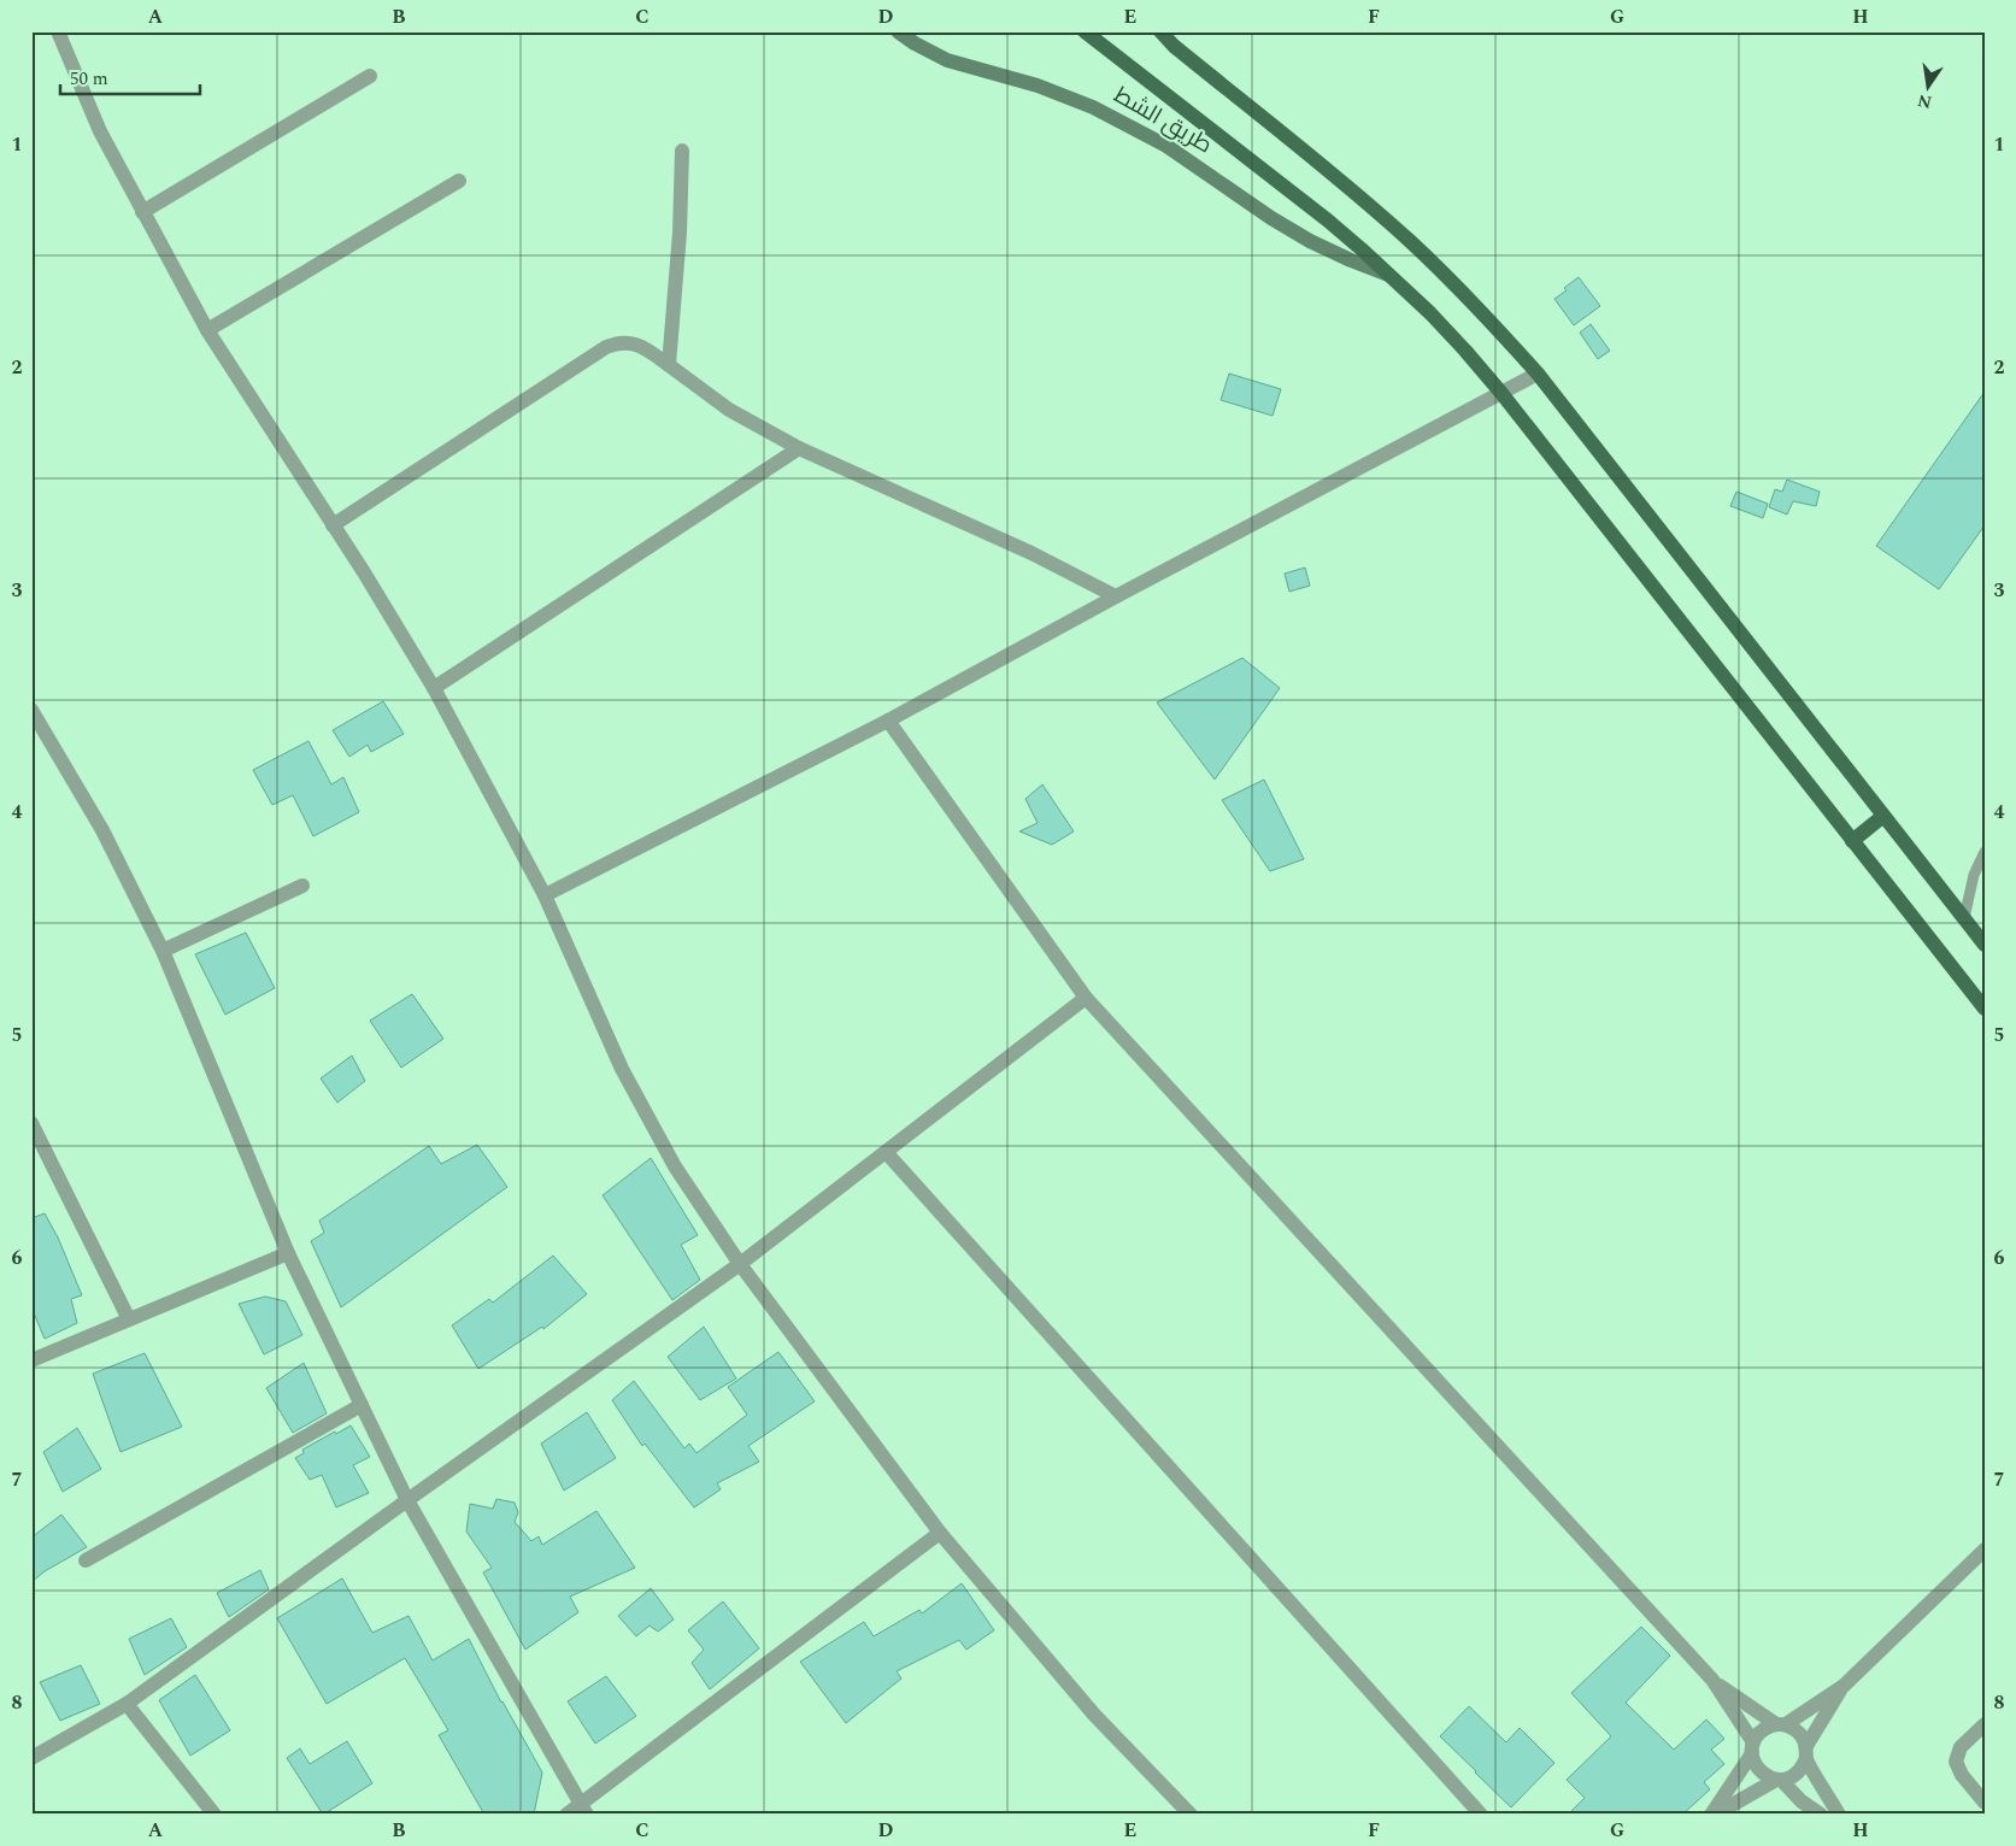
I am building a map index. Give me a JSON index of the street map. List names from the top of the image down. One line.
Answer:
{"streets":{"main road":["طريق الشط"]},"scale_bar":"50 m","north":"bottom","grid":{"columns":["A","B","C","D","E","F","G","H"],"rows":["1","2","3","4","5","6","7","8"]}}
